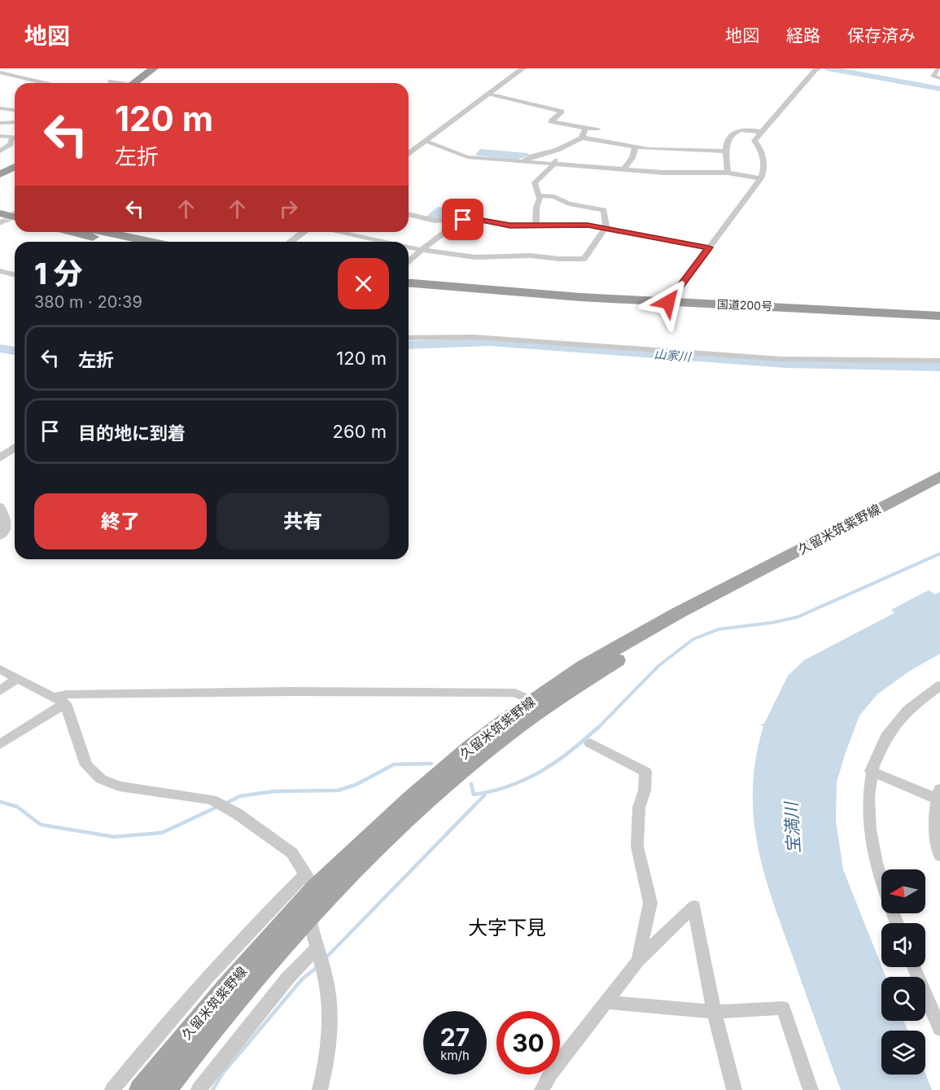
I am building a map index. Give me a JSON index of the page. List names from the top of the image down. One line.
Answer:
{"streets":{"highway":["国道200号"],"main road":["久留米筑紫野線"]},"districts":["大字下見"],"water":["山家川","宝満川"],"north":"left","page":{"header":"地図","nav":["地図","経路","保存済み"],"turn":["120 m","左折"],"heading":["1 分","380 m · 20:39"],"list":[{"name":"左折","value":"120 m"},{"name":"目的地に到着","value":"260 m"}],"buttons":["終了","共有"],"speed":"27 km/h","limit":"30"}}
